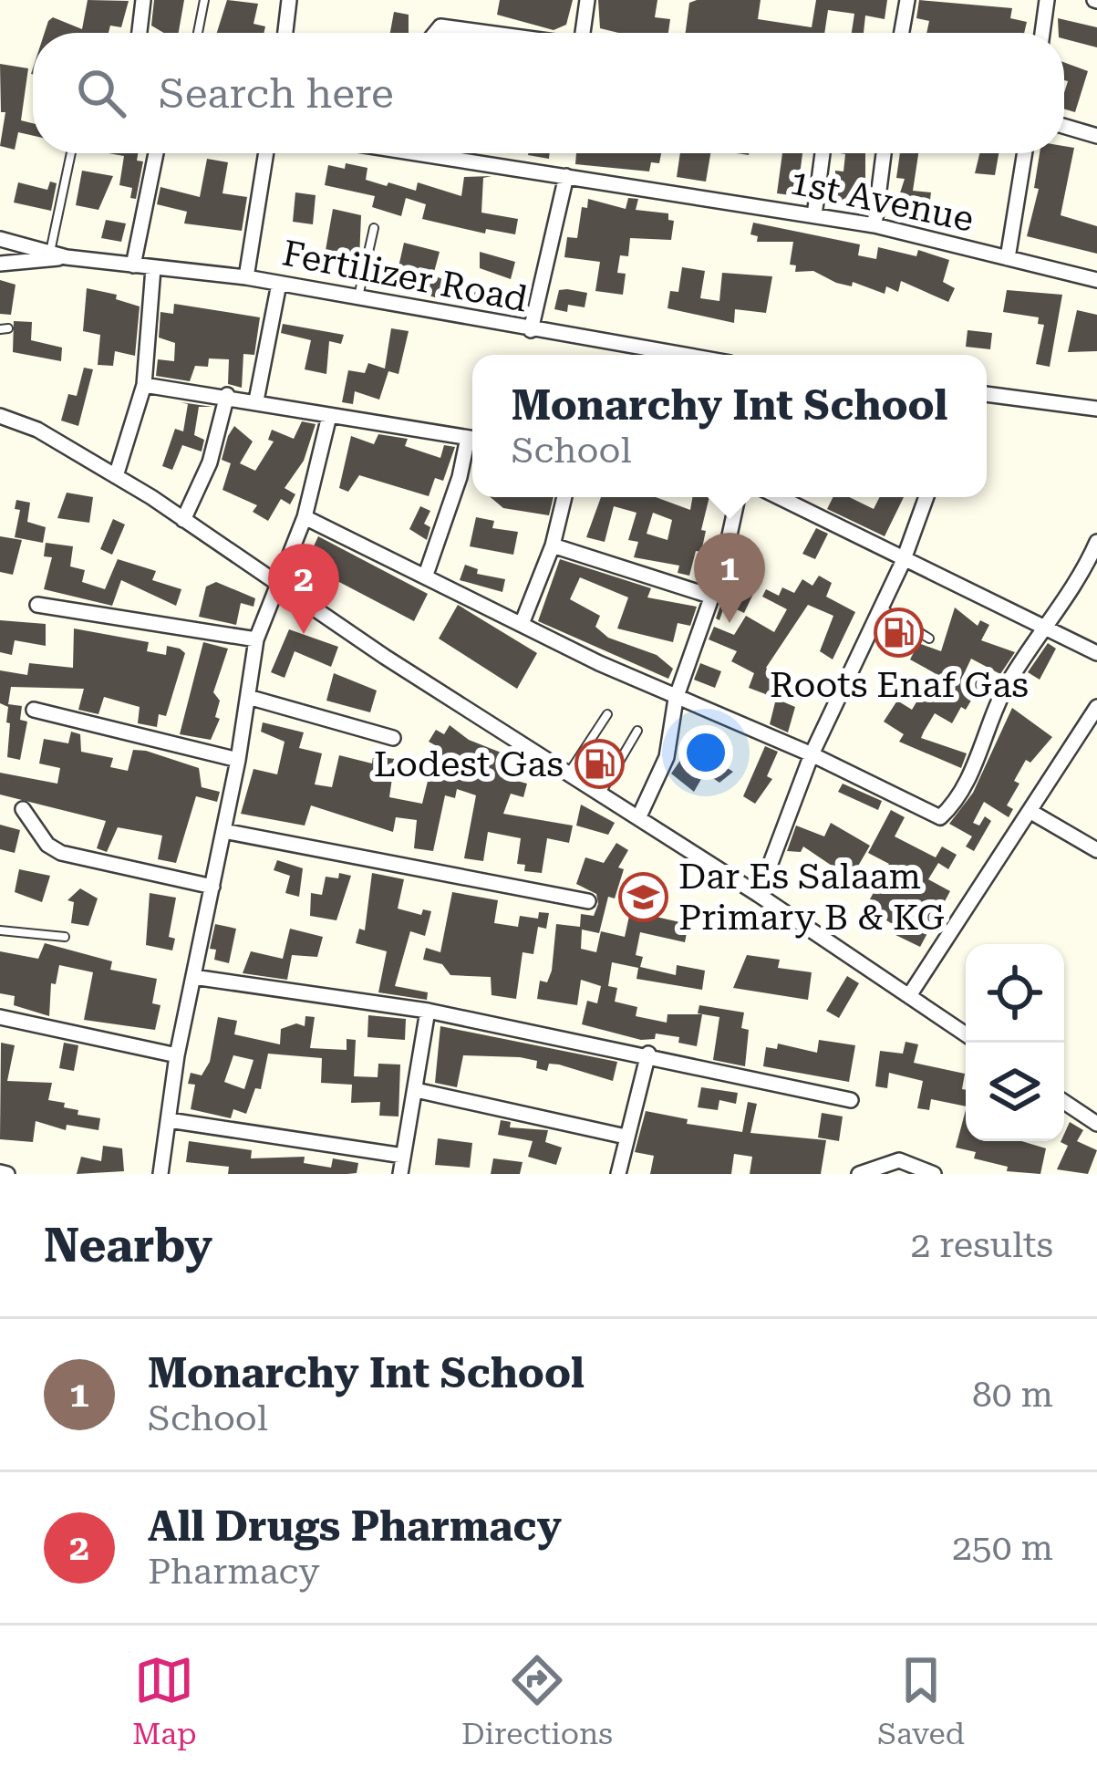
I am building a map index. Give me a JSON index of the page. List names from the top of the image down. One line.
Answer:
{"streets":{"street":["1st Avenue","Fertilizer Road"]},"places":{"fuel station":["Roots Enaf Gas","Lodest Gas"],"school or university":["Dar Es Salaam Primary B & KG"]},"page":{"search":"Search here","popup":["Monarchy Int School","School"],"pins":["1","2"],"heading":["Nearby","2 results"],"list":[{"mark":"1","name":"Monarchy Int School","note":"School","value":"80 m"},{"mark":"2","name":"All Drugs Pharmacy","note":"Pharmacy","value":"250 m"}],"nav":["Map","Directions","Saved"]}}
